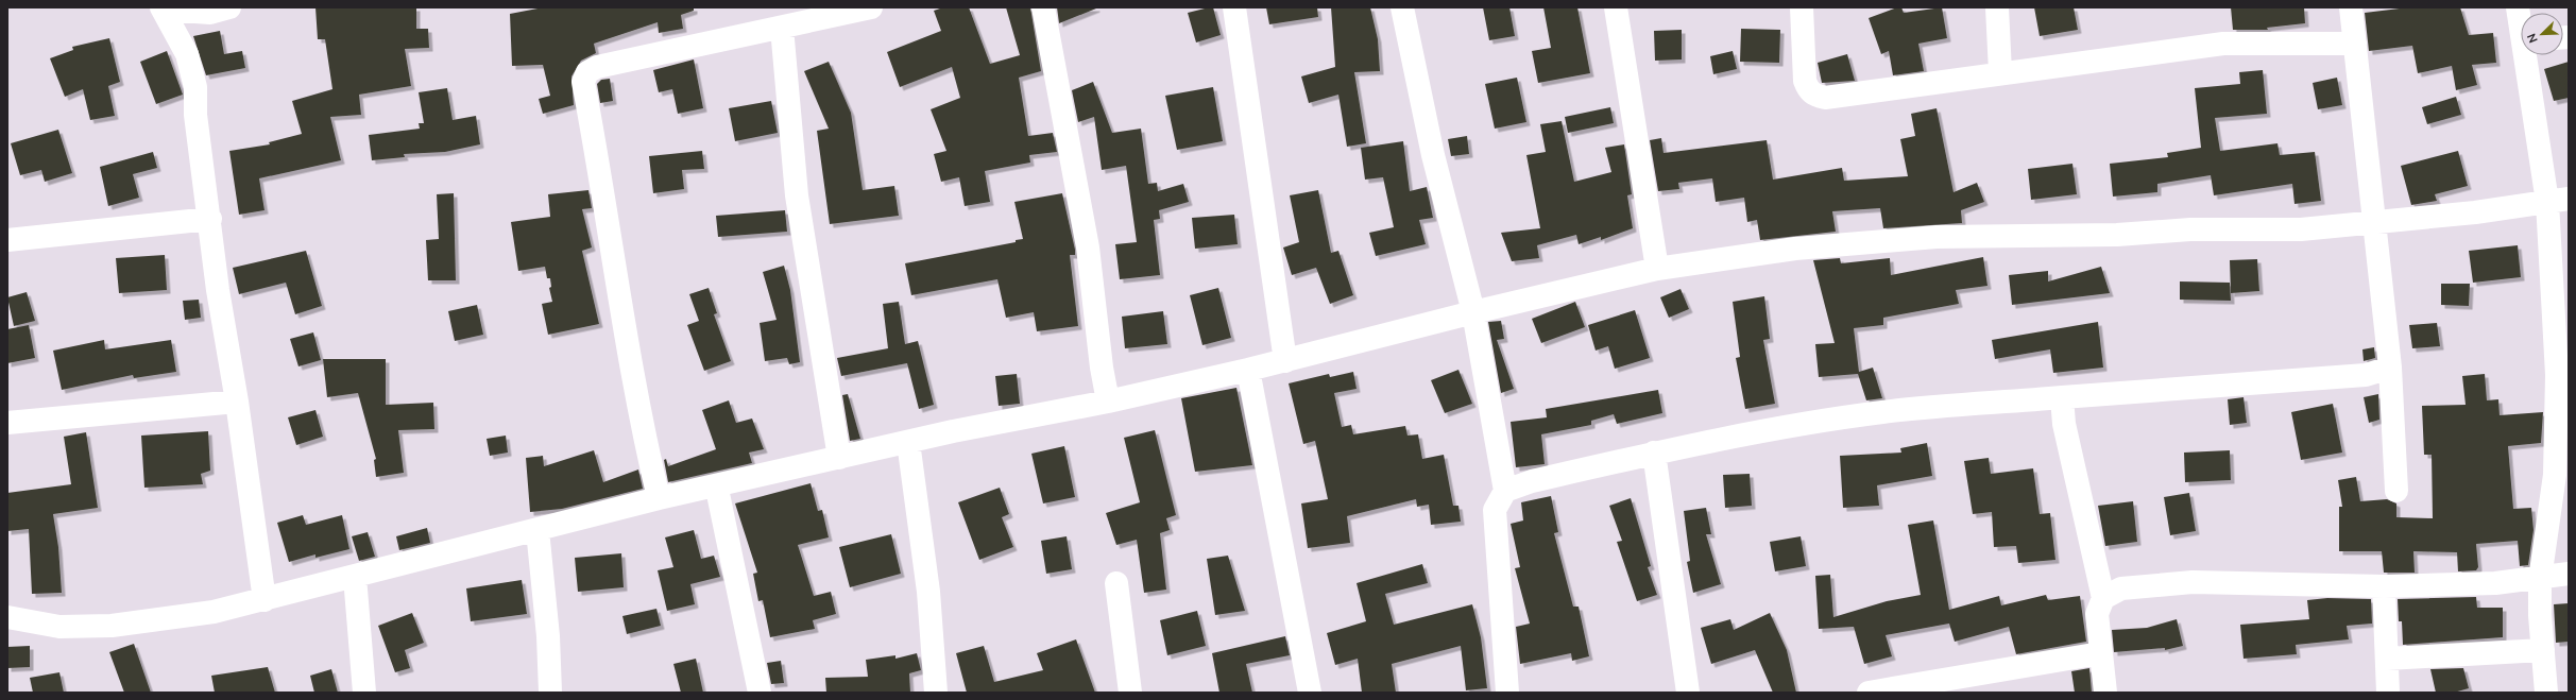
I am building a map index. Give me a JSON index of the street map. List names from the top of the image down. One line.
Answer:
{"north":"bottom left"}
